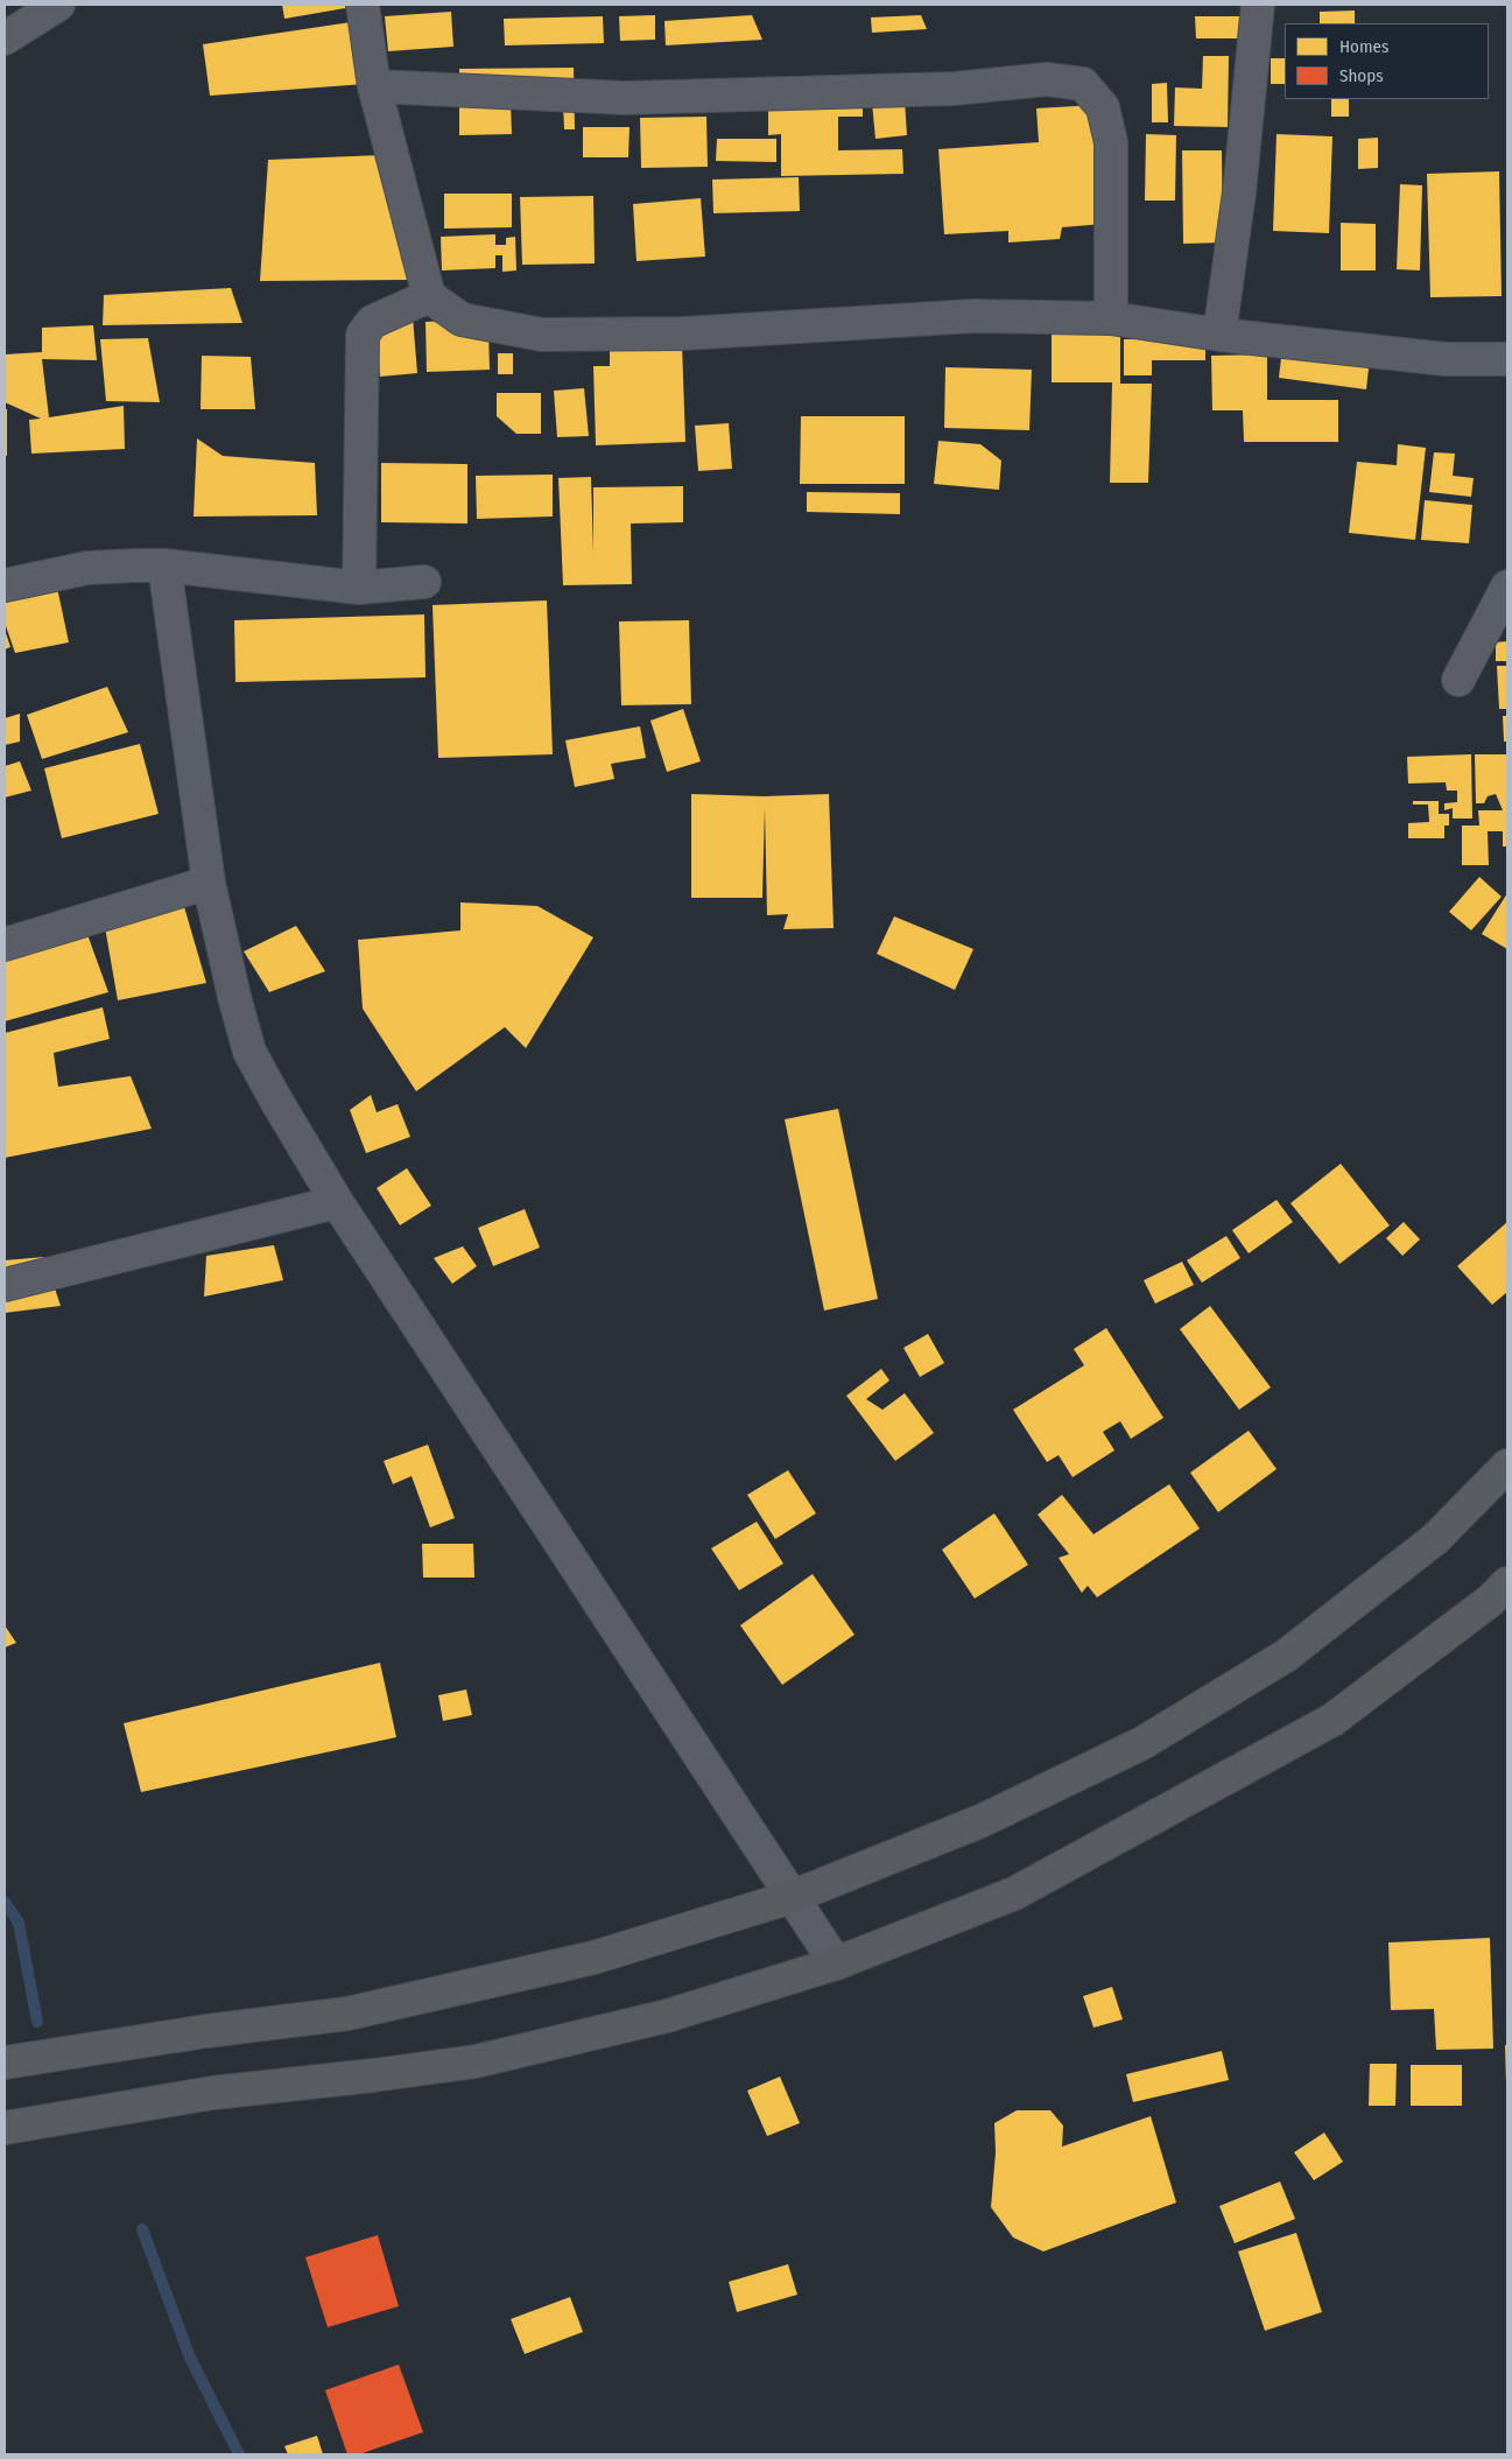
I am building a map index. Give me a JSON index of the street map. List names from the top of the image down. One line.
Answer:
{"legend":["Homes","Shops"]}
